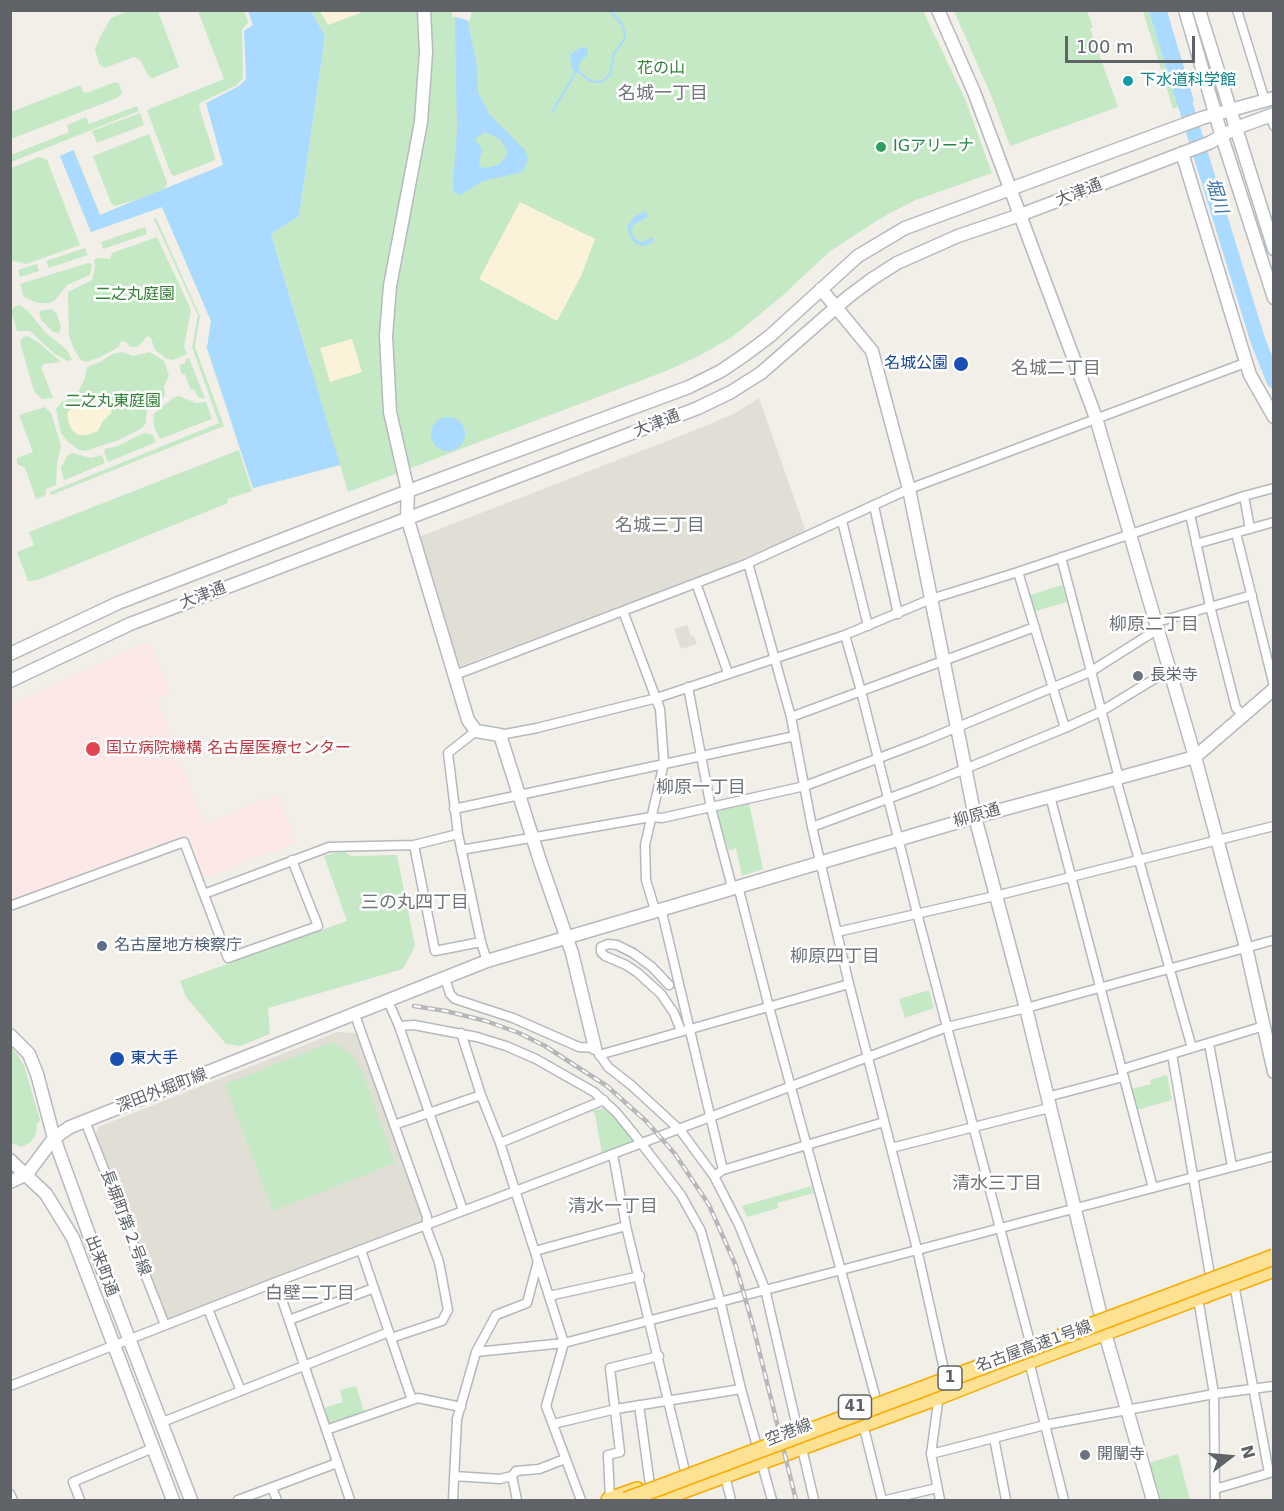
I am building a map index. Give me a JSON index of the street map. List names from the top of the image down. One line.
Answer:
{"streets":{"highway":["名古屋高速1号線","1","41","空港線"],"street":["大津通","柳原通","深田外堀町線","長塀町第２号線","出来町通"]},"crossings":[["柳原通","深田外堀町線"],["深田外堀町線","長塀町第２号線"],["深田外堀町線","出来町通"],["名古屋高速1号線","空港線"]],"districts":["名城一丁目","名城二丁目","名城三丁目","柳原二丁目","柳原一丁目","三の丸四丁目","柳原四丁目","清水三丁目","清水一丁目","白壁二丁目"],"water":["堀川"],"parks":["花の山","二之丸庭園","二之丸東庭園"],"places":["下水道科学館","IGアリーナ","名城公園","長栄寺","国立病院機構 名古屋医療センター","名古屋地方検察庁","東大手","開闡寺"],"scale_bar":"100 m","north":"right"}
